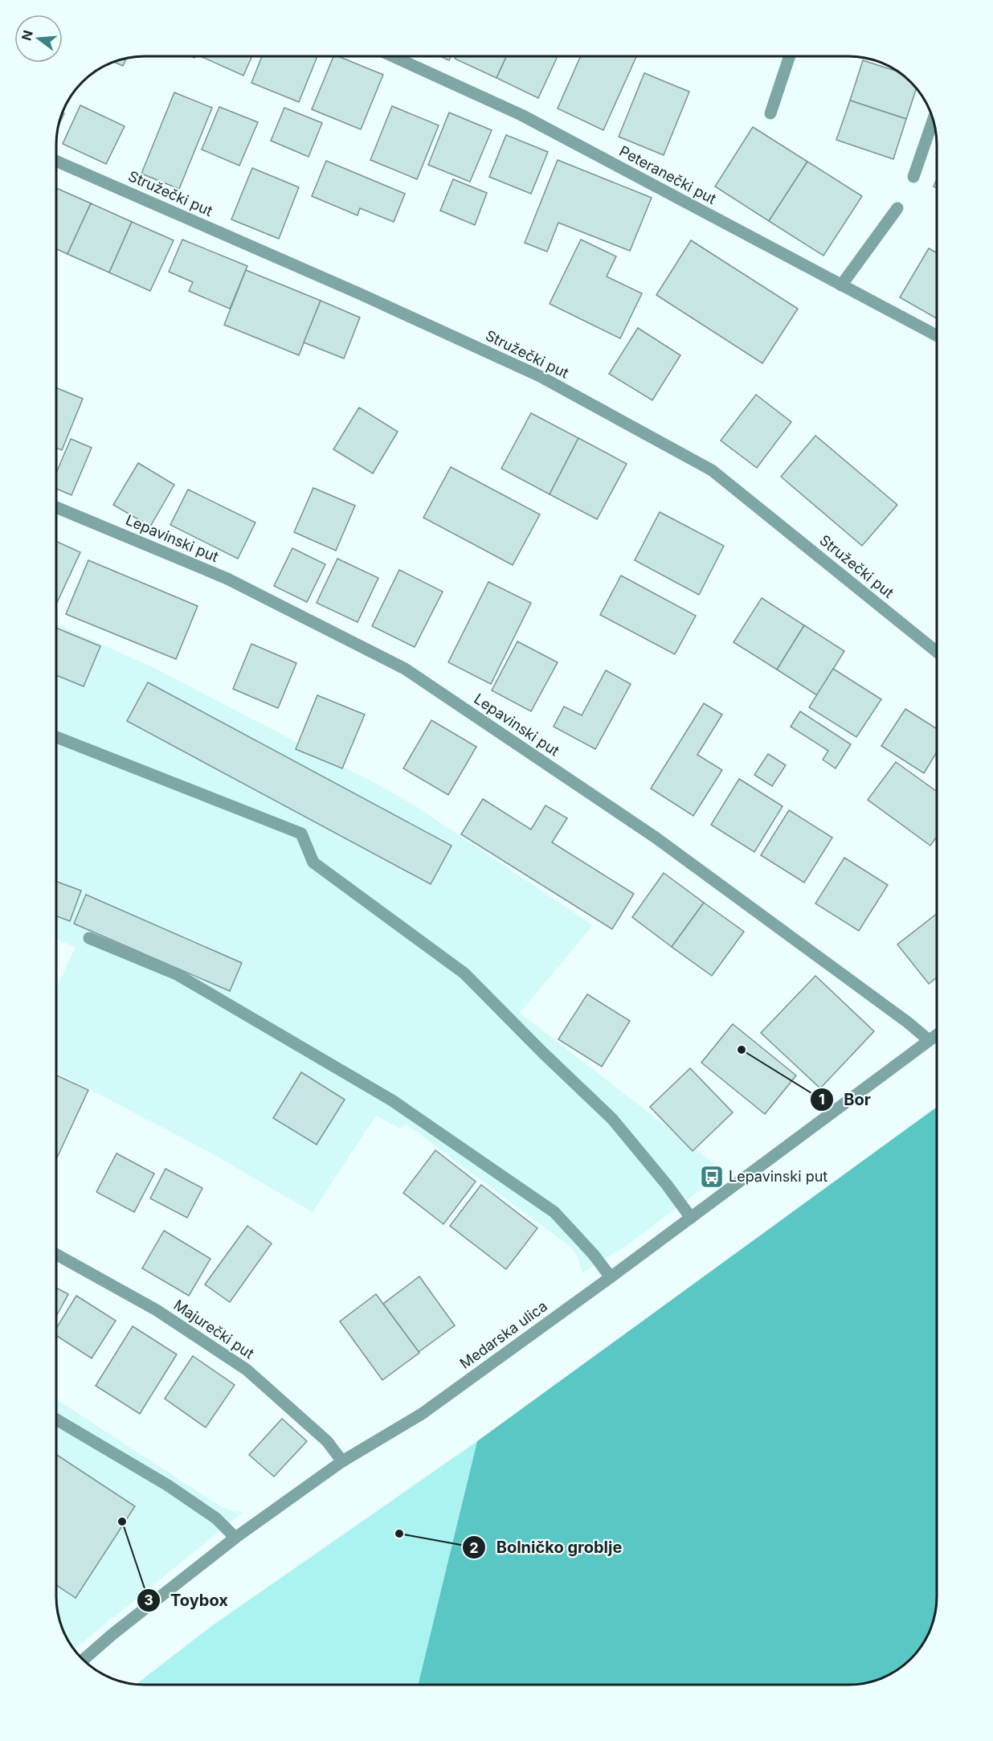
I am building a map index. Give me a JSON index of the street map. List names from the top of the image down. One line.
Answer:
{"streets":{"street":["Peteranečki put","Stružečki put","Lepavinski put","Majurečki put","Medarska ulica"]},"crossings":[["Lepavinski put","Medarska ulica"],["Majurečki put","Medarska ulica"]],"places":{"other":["Bor","Toybox","Bolničko groblje"],"bus stop":["Lepavinski put"]},"north":"left"}
